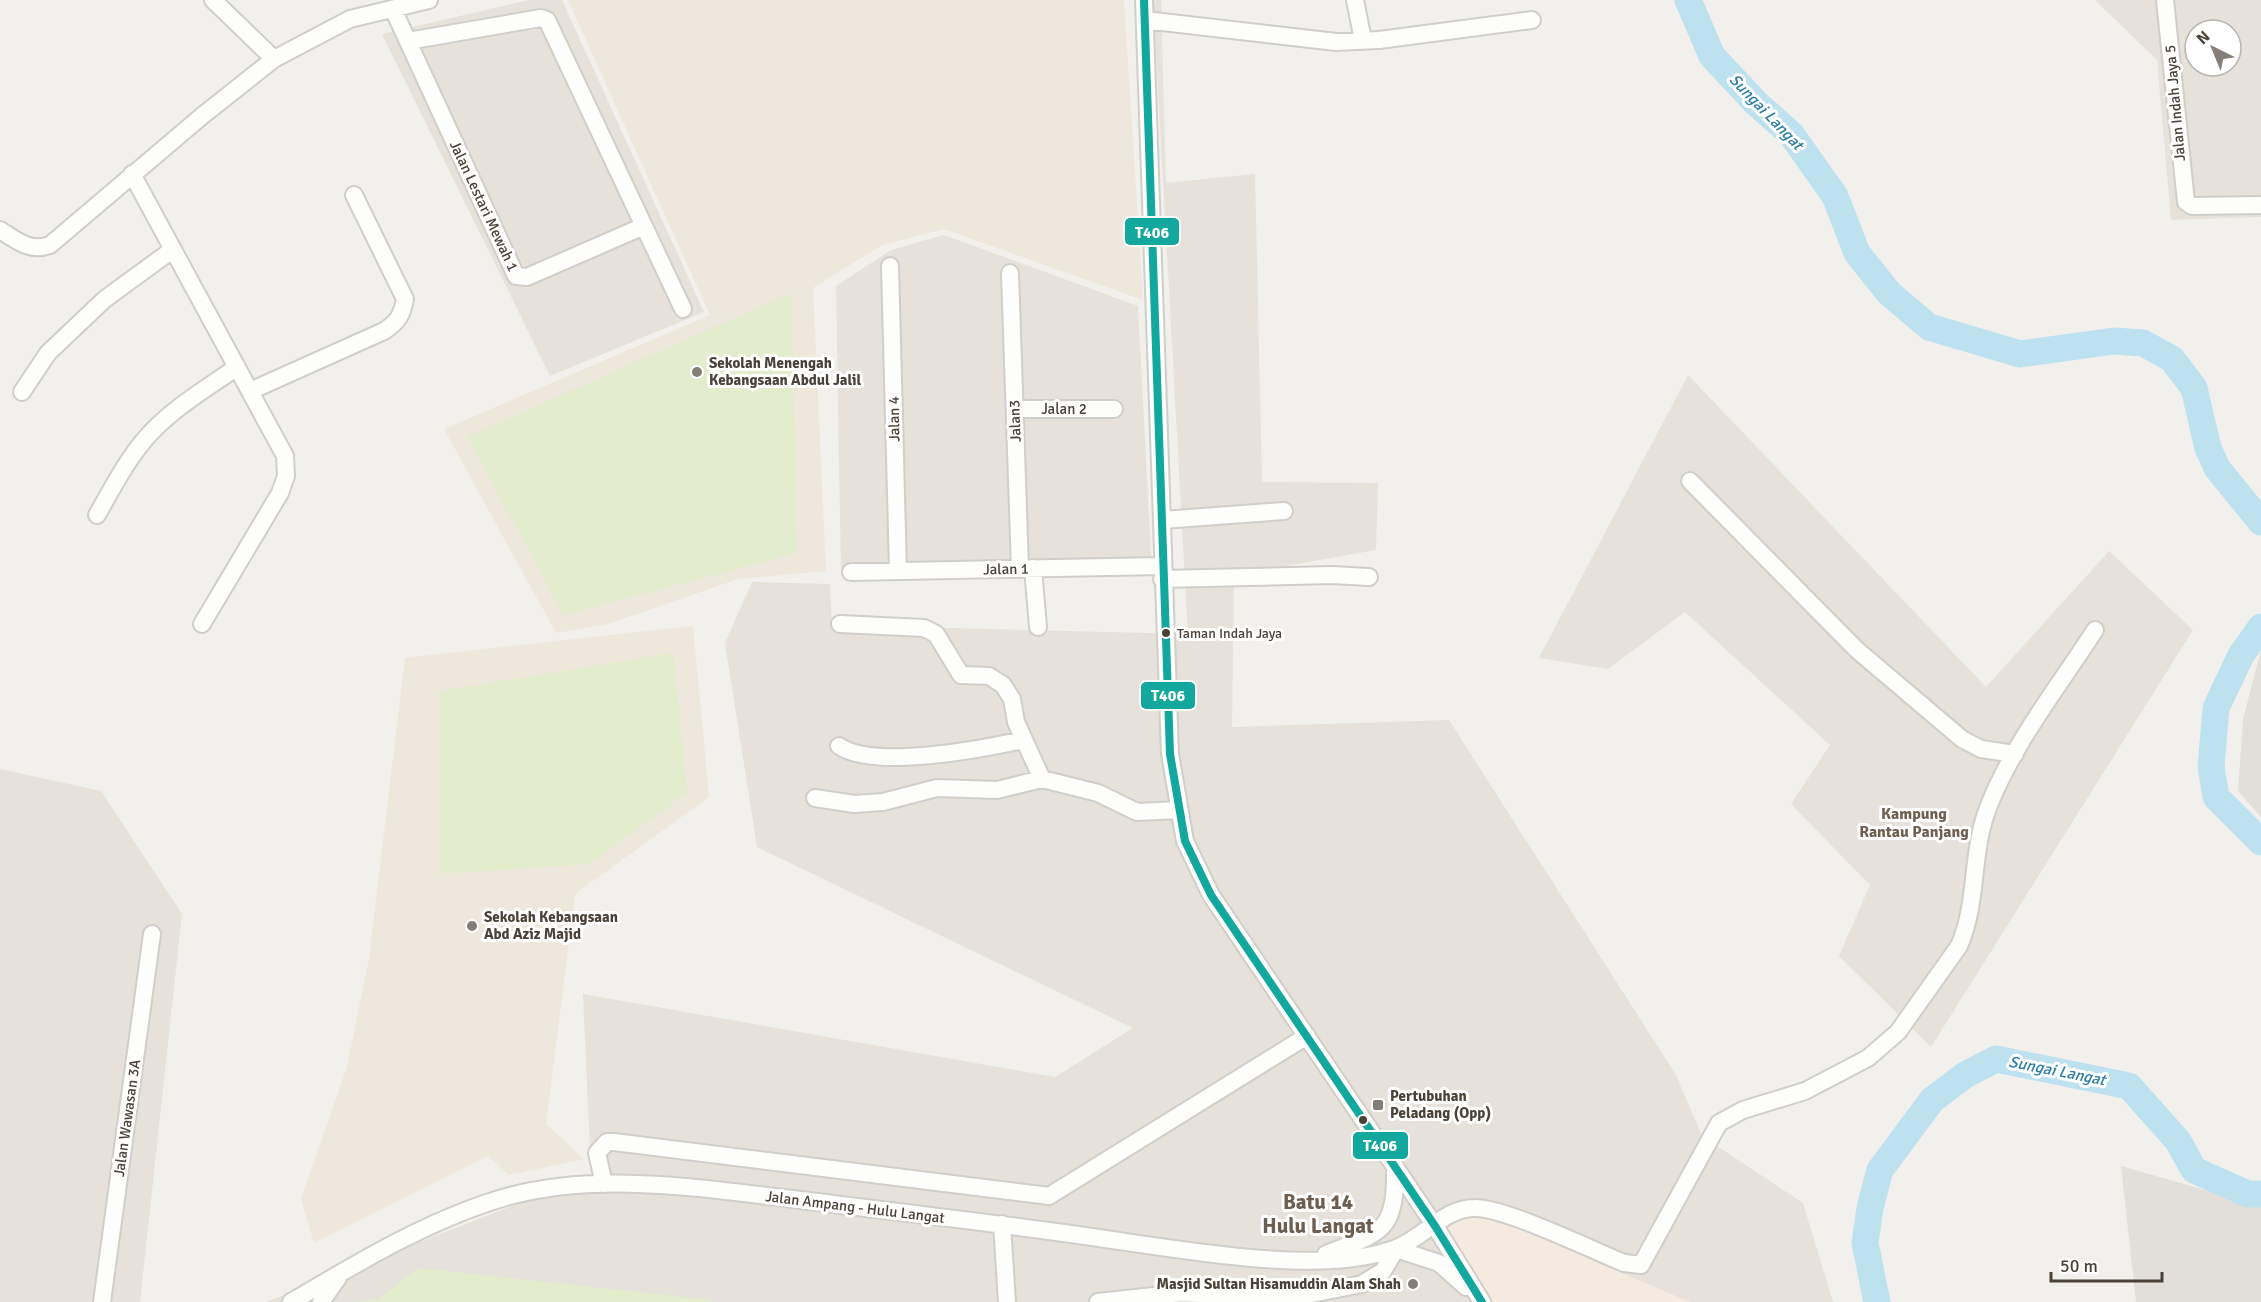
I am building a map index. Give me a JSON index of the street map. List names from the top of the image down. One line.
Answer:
{"streets":{"street":["Jalan Indah Jaya 5","Jalan Lestari Mewah 1","Jalan 2","Jalan 4","Jalan3","Jalan 1","Jalan Wawasan 3A","Jalan Ampang - Hulu Langat"]},"crossings":[["Jalan 2","Jalan3"],["Jalan 4","Jalan 1"],["Jalan3","Jalan 1"]],"districts":["Kampung Rantau Panjang","Batu 14 Hulu Langat"],"water":["Sungai Langat"],"places":{"other":["Sekolah Menengah Kebangsaan Abdul Jalil","Taman Indah Jaya","Sekolah Kebangsaan Abd Aziz Majid","Masjid Sultan Hisamuddin Alam Shah"],"transit":["Pertubuhan Peladang (Opp)"]},"lines":["transit line T406"],"scale_bar":"50 m","north":"top left"}
